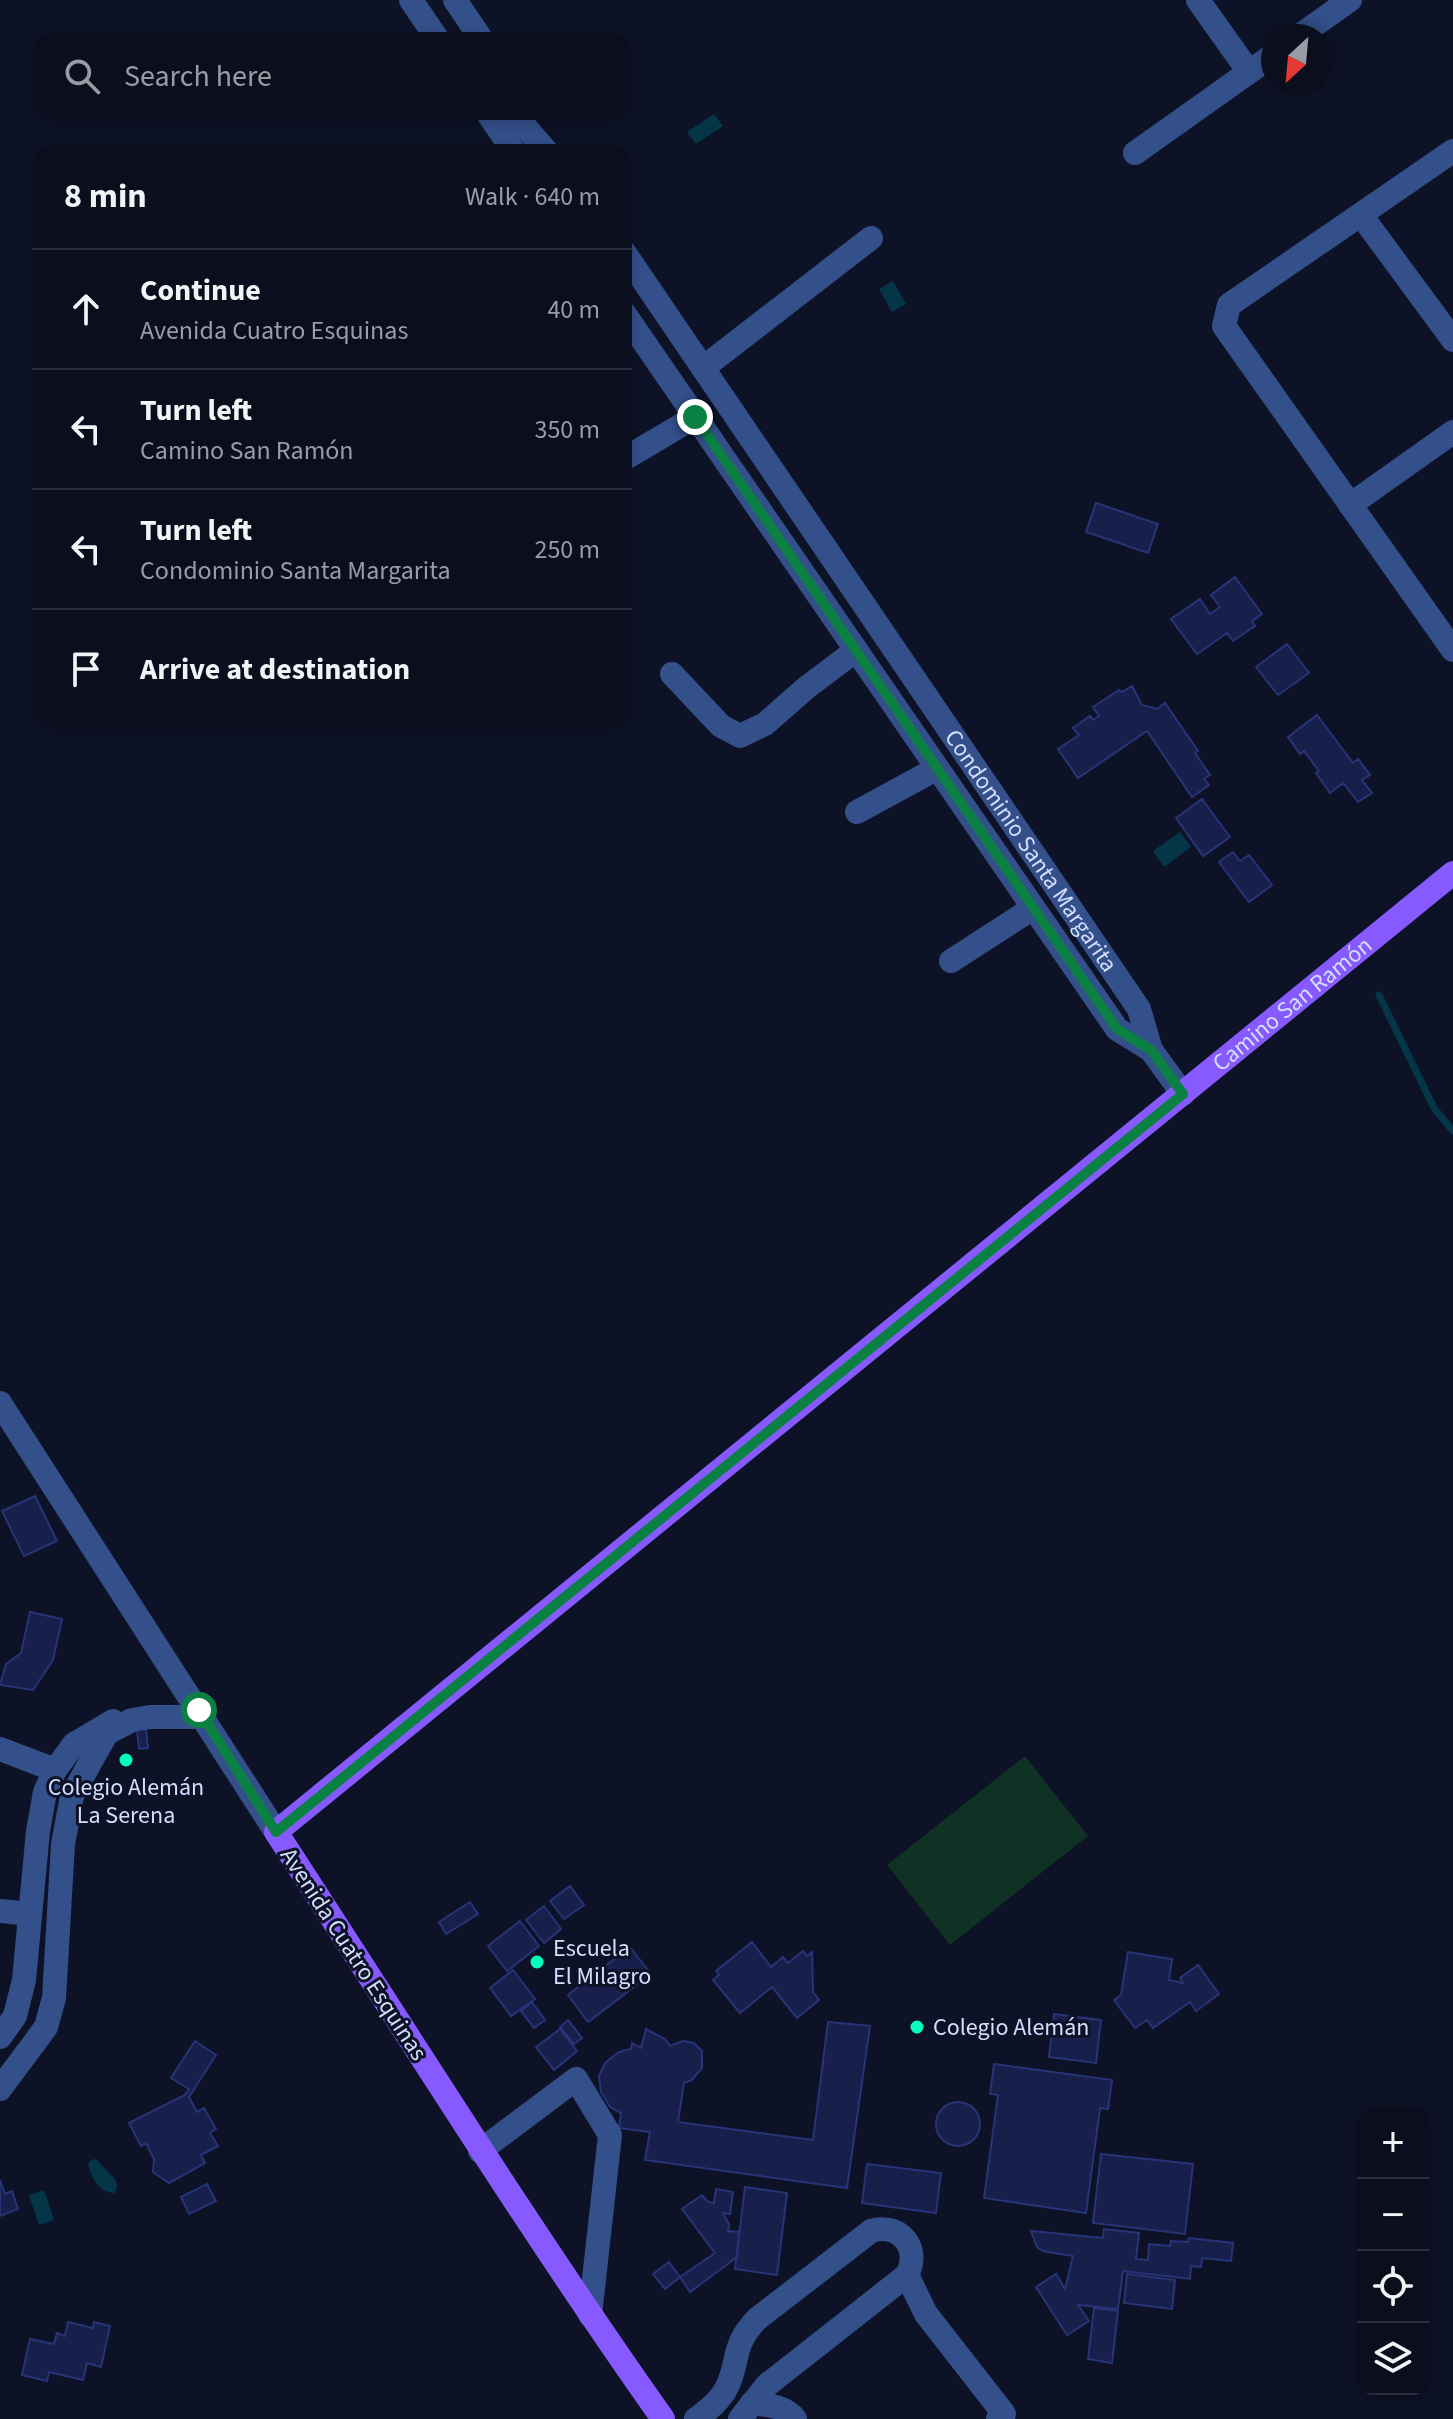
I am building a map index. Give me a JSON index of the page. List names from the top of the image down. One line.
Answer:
{"streets":{"main road":["Camino San Ramón","Avenida Cuatro Esquinas"],"street":["Condominio Santa Margarita"]},"crossings":[["Condominio Santa Margarita","Camino San Ramón"],["Camino San Ramón","Avenida Cuatro Esquinas"]],"places":["Colegio Alemán La Serena","Escuela El Milagro","Colegio Alemán"],"north":"bottom left","page":{"search":"Search here","heading":["8 min","Walk · 640 m"],"list":[["Continue","Avenida Cuatro Esquinas","40 m"],["Turn left","Camino San Ramón","350 m"],["Turn left","Condominio Santa Margarita","250 m"],"Arrive at destination"],"map_buttons":["+","−"]}}
